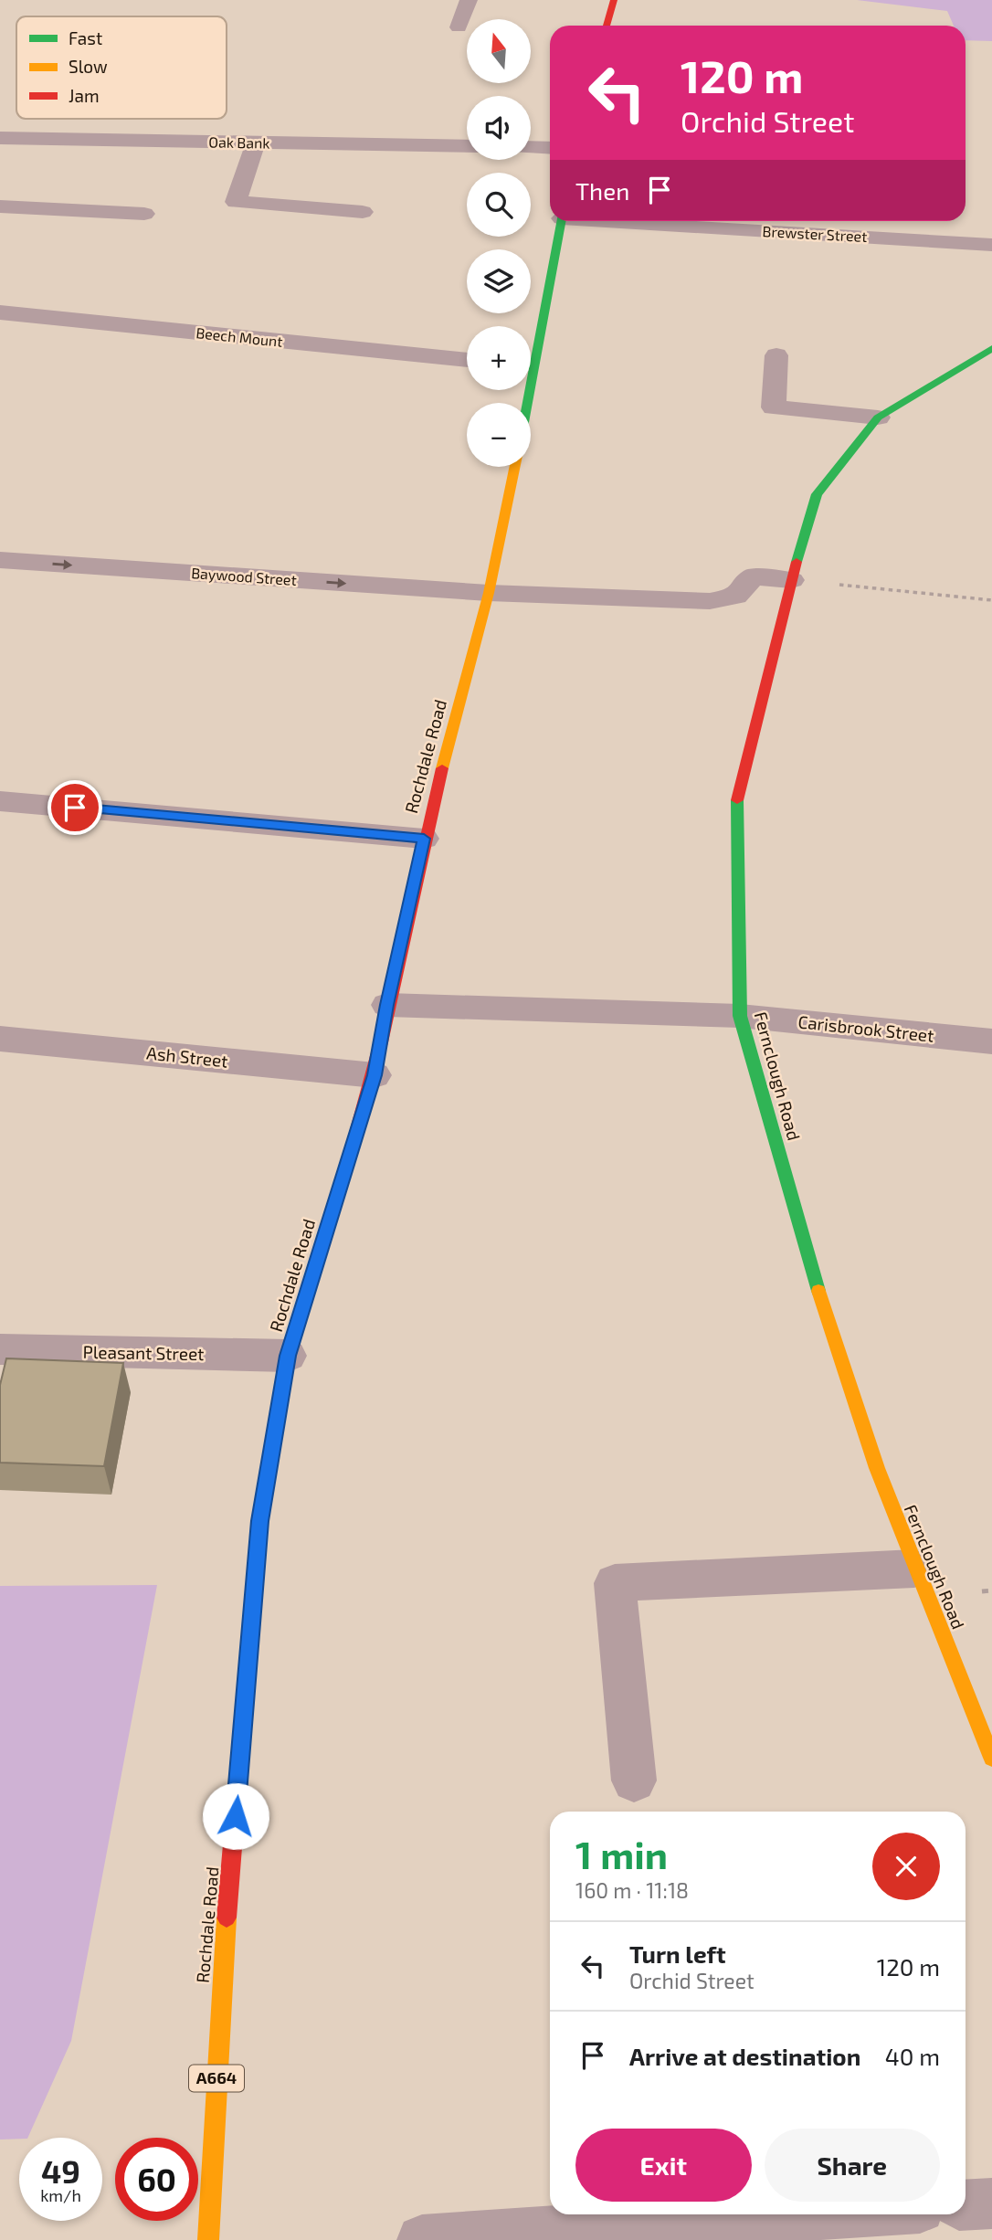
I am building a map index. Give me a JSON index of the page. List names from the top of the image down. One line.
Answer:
{"streets":{"main road":["Rochdale Road","Fernclough Road","A664"],"street":["Oak Bank","Brewster Street","Beech Mount","Baywood Street","Carisbrook Street","Ash Street","Pleasant Street"]},"crossings":[["Baywood Street","Rochdale Road"],["Baywood Street","Fernclough Road"],["Rochdale Road","Carisbrook Street"],["Rochdale Road","Ash Street"],["Rochdale Road","Pleasant Street"],["Carisbrook Street","Fernclough Road"]],"legend":["Fast","Slow","Jam"],"north":"top","page":{"map_buttons":["+","−"],"turn":["120 m","Orchid Street"],"then":"Then","heading":["1 min","160 m · 11:18"],"list":[{"name":"Turn left","note":"Orchid Street","value":"120 m"},{"name":"Arrive at destination","value":"40 m"}],"buttons":["Exit","Share"],"speed":"49 km/h","limit":"60"}}
